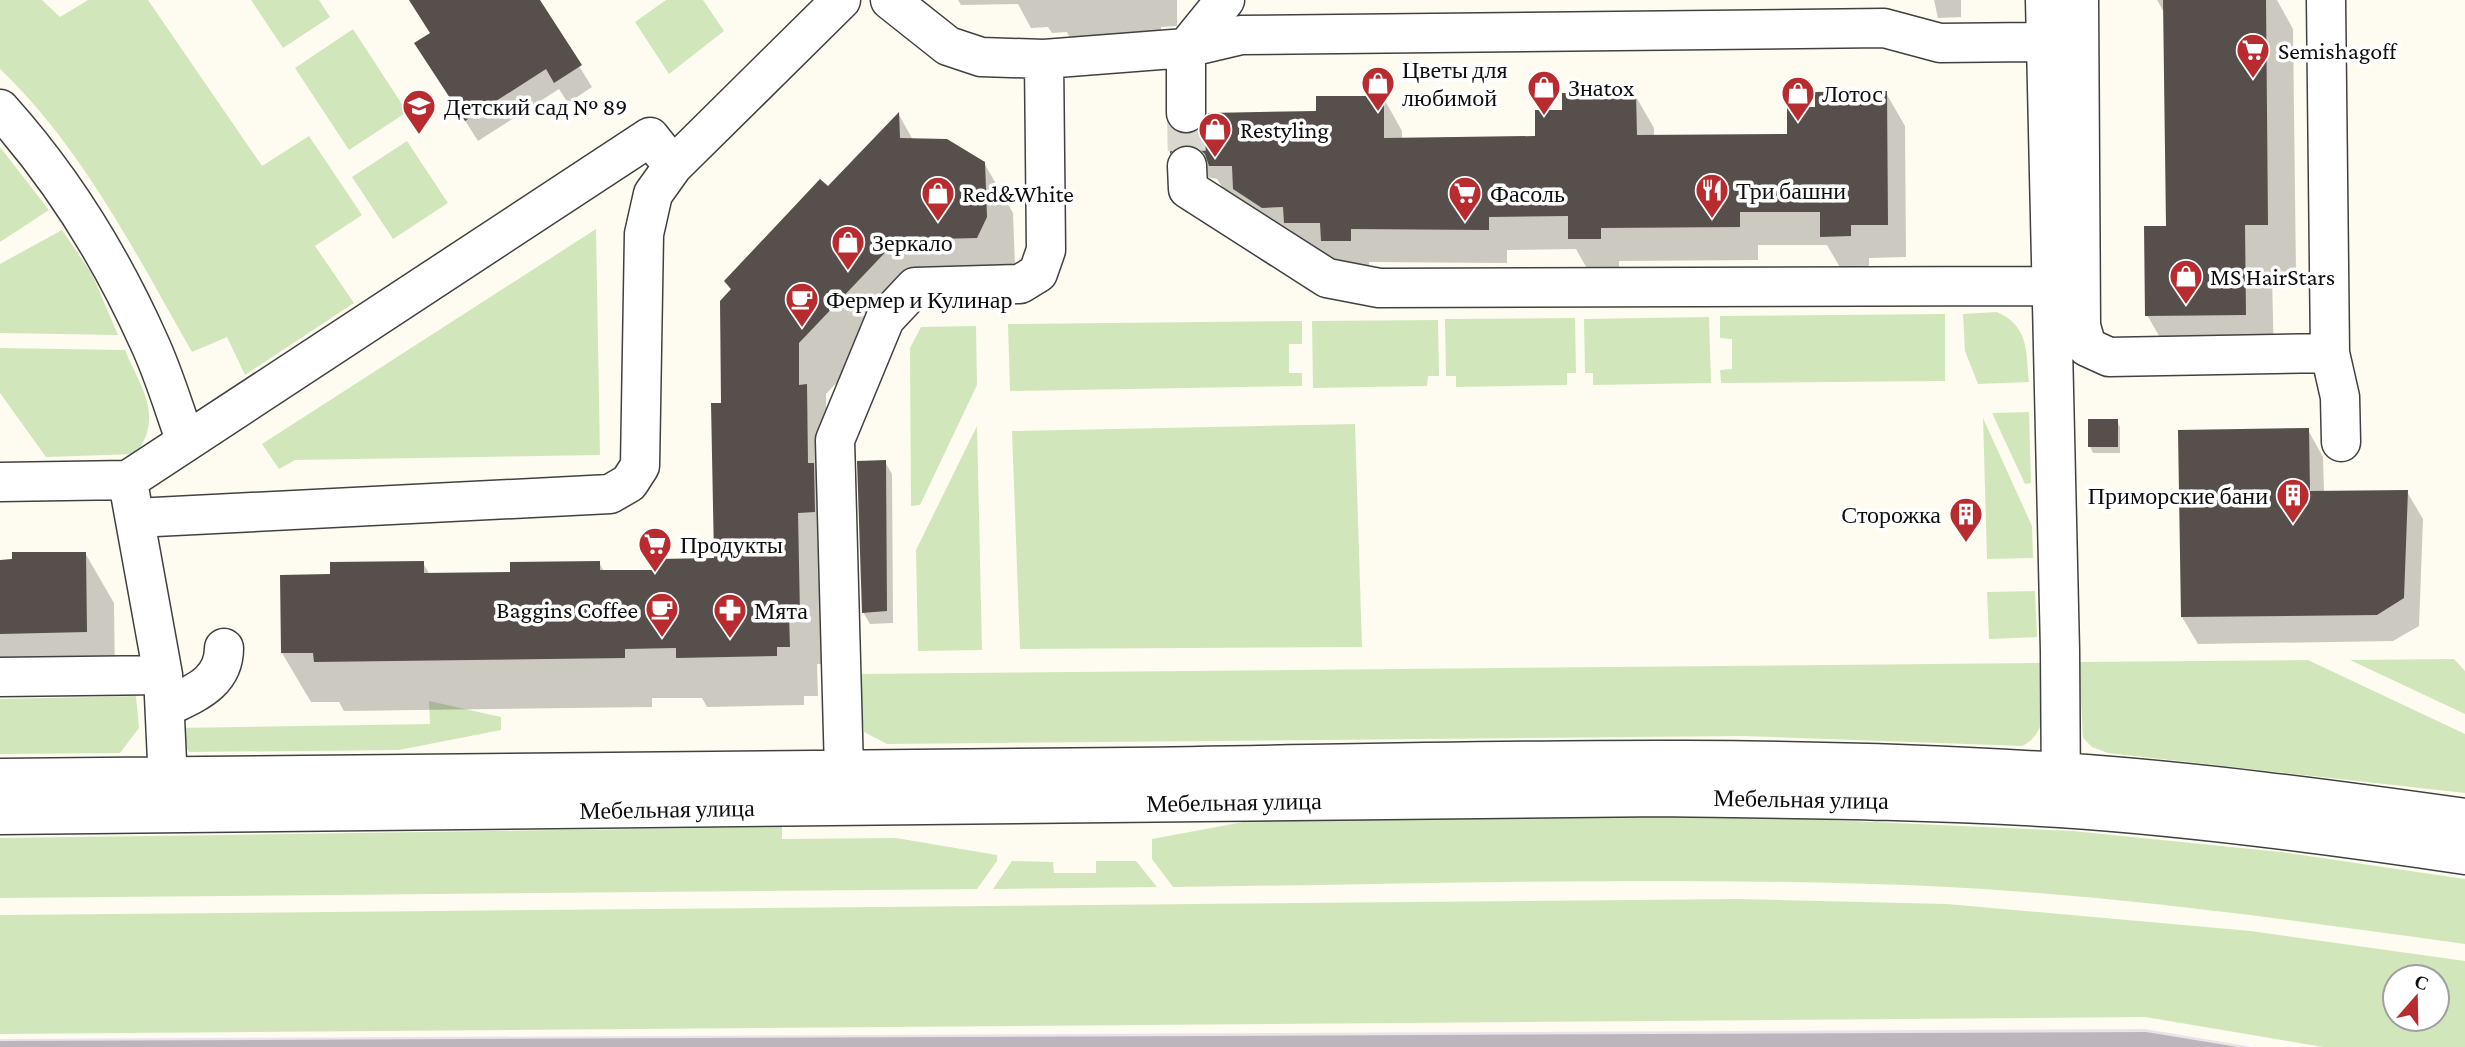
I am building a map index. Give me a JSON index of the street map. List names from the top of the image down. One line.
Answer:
{"streets":{"street":["Мебельная улица"]},"places":{"supermarket":["Semishagoff","Фасоль","Продукты"],"shop":["Цветы для любимой","Знаtox","Лотос","Restyling","Red&White","Зеркало","MS HairStars"],"school or university":["Детский сад № 89"],"restaurant":["Три башни"],"cafe":["Фермер и Кулинар","Baggins Coffee"],"building":["Приморские бани","Сторожка"],"pharmacy":["Мята"]},"north":"top"}
